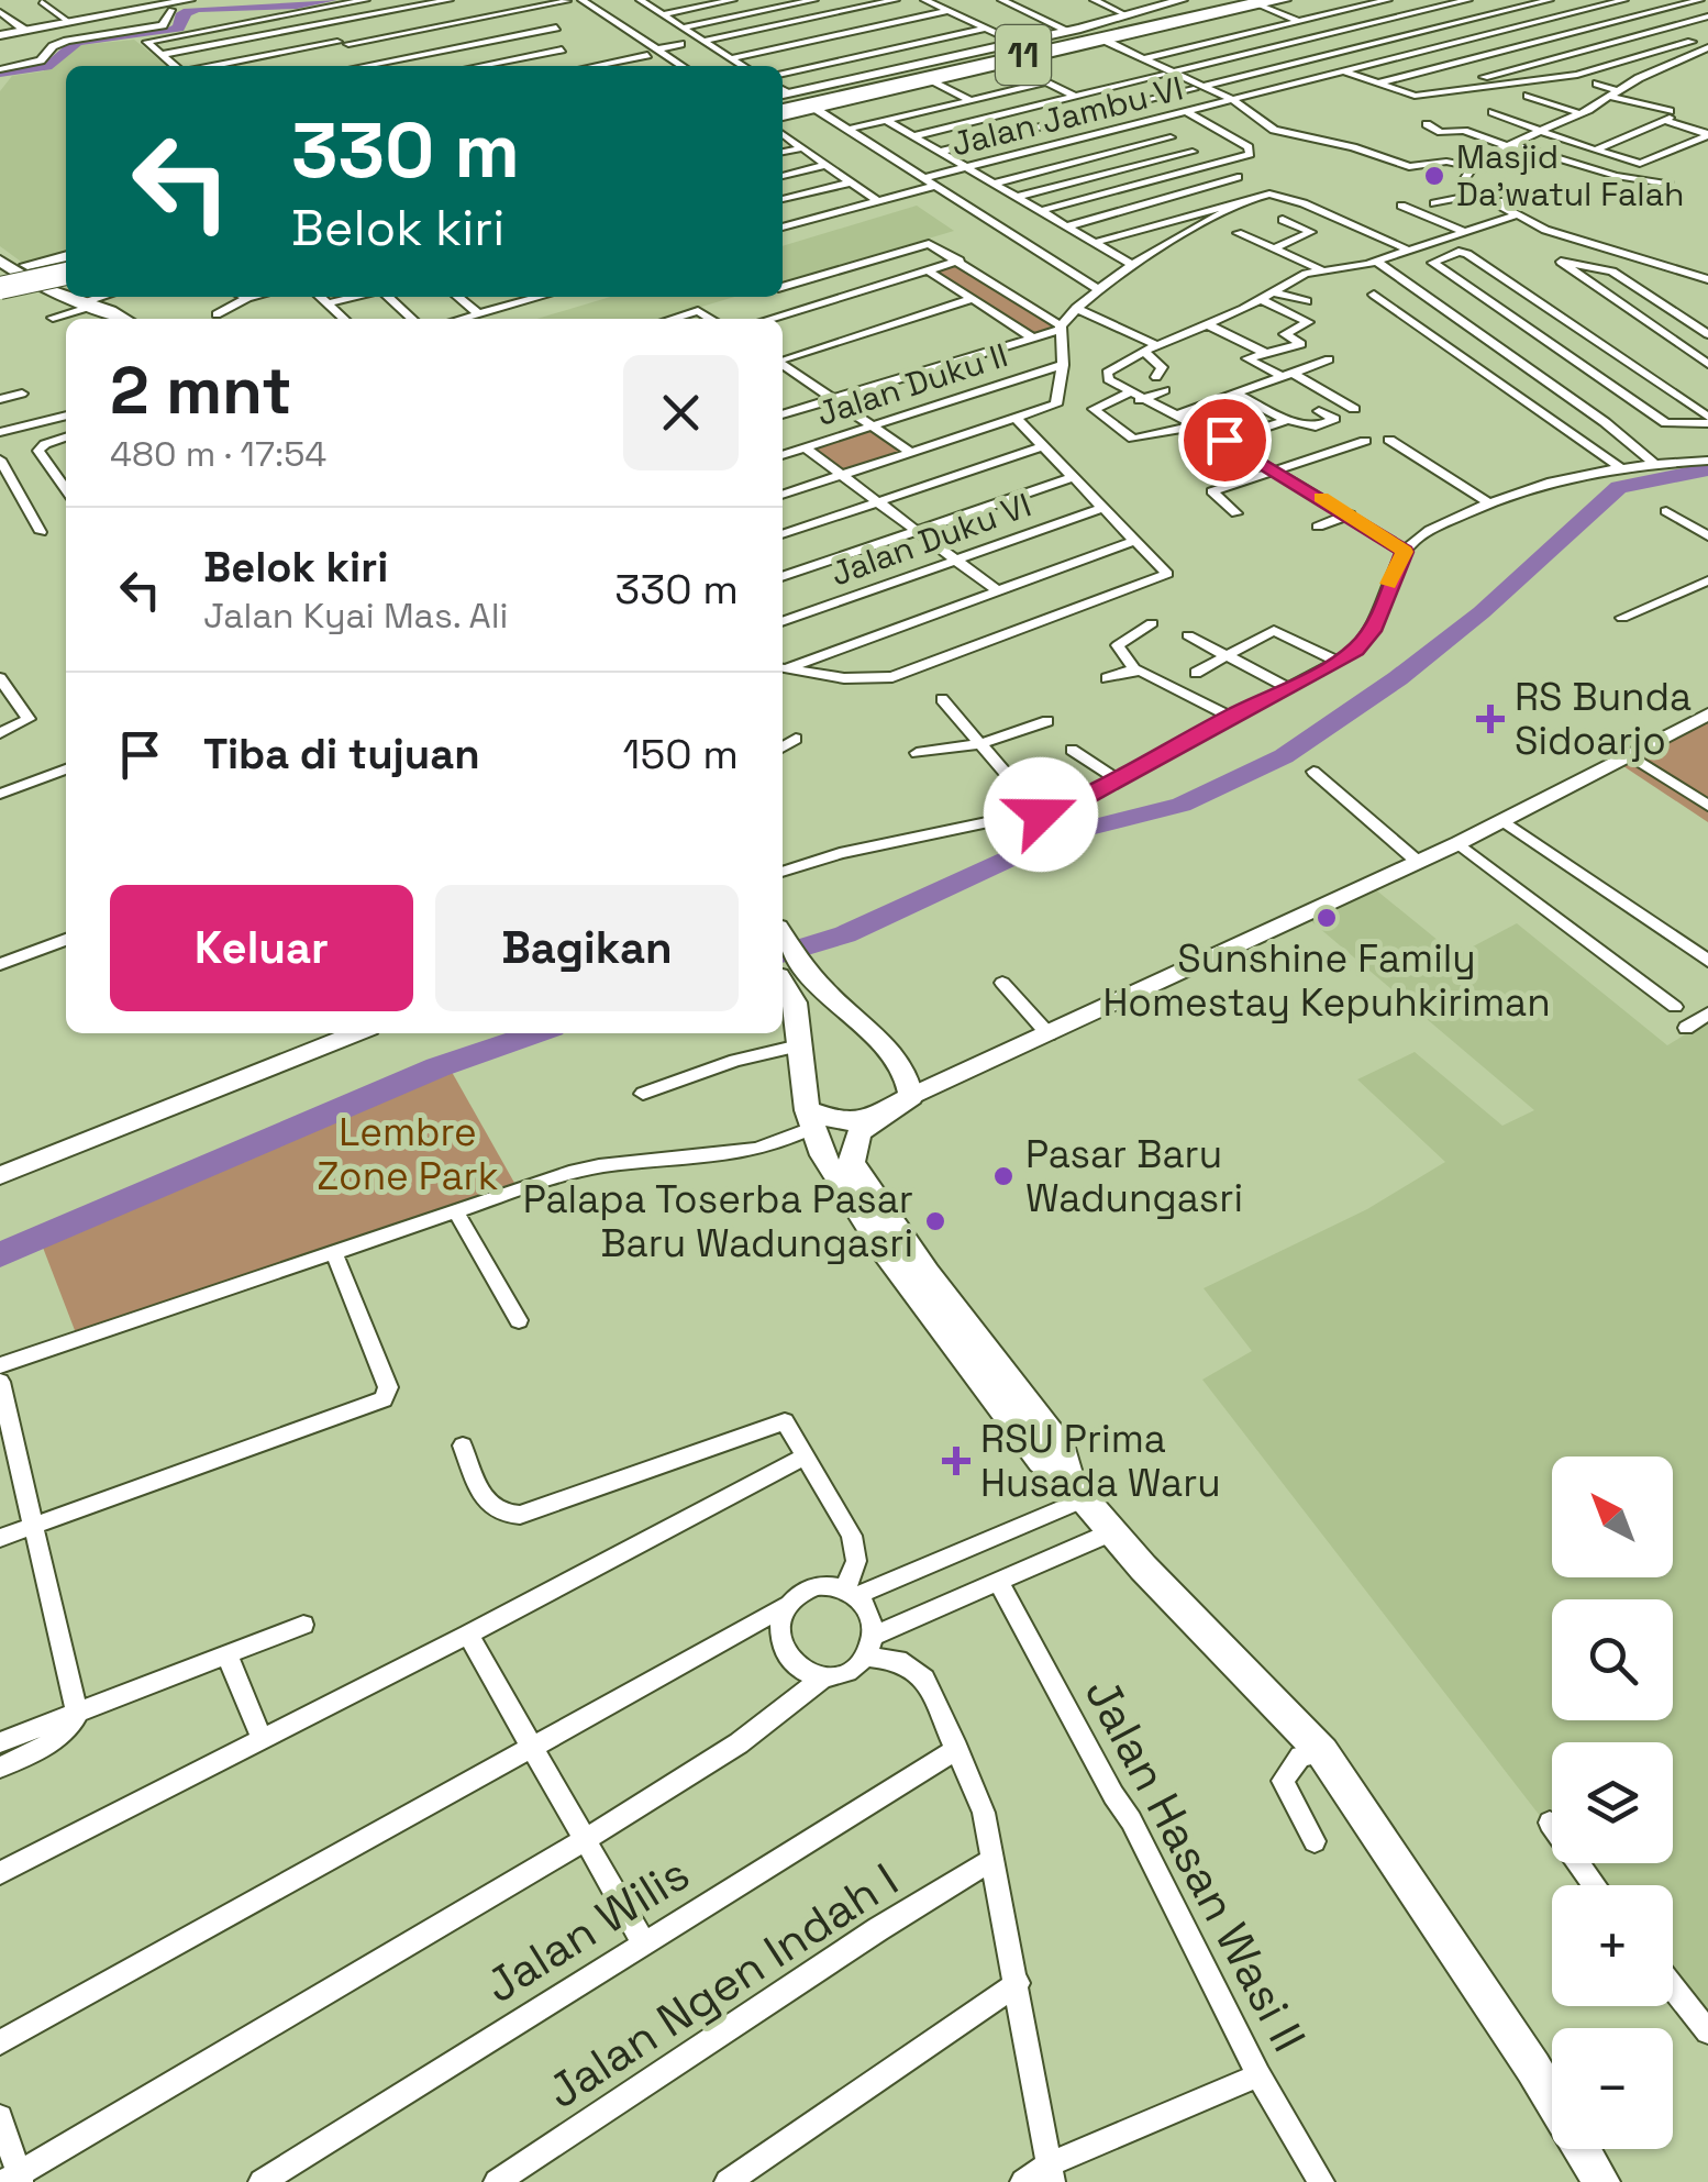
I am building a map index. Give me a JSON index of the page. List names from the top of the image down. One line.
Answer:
{"streets":{"highway":["11"],"street":["Jalan Jambu VI","Jalan Duku II","Jalan Duku VI","Jalan Hasan Wasi II","Jalan Wilis","Jalan Ngen Indah I"]},"parks":["Lembre Zone Park"],"places":{"other":["Masjid Da'watul Falah","Sunshine Family Homestay Kepuhkiriman","Pasar Baru Wadungasri","Palapa Toserba Pasar Baru Wadungasri"],"health":["RS Bunda Sidoarjo","RSU Prima Husada Waru"]},"north":"top left","page":{"turn":["330 m","Belok kiri"],"heading":["2 mnt","480 m · 17:54"],"list":[{"name":"Belok kiri","note":"Jalan Kyai Mas. Ali","value":"330 m"},{"name":"Tiba di tujuan","value":"150 m"}],"buttons":["Keluar","Bagikan"],"map_buttons":["+","−"]}}
